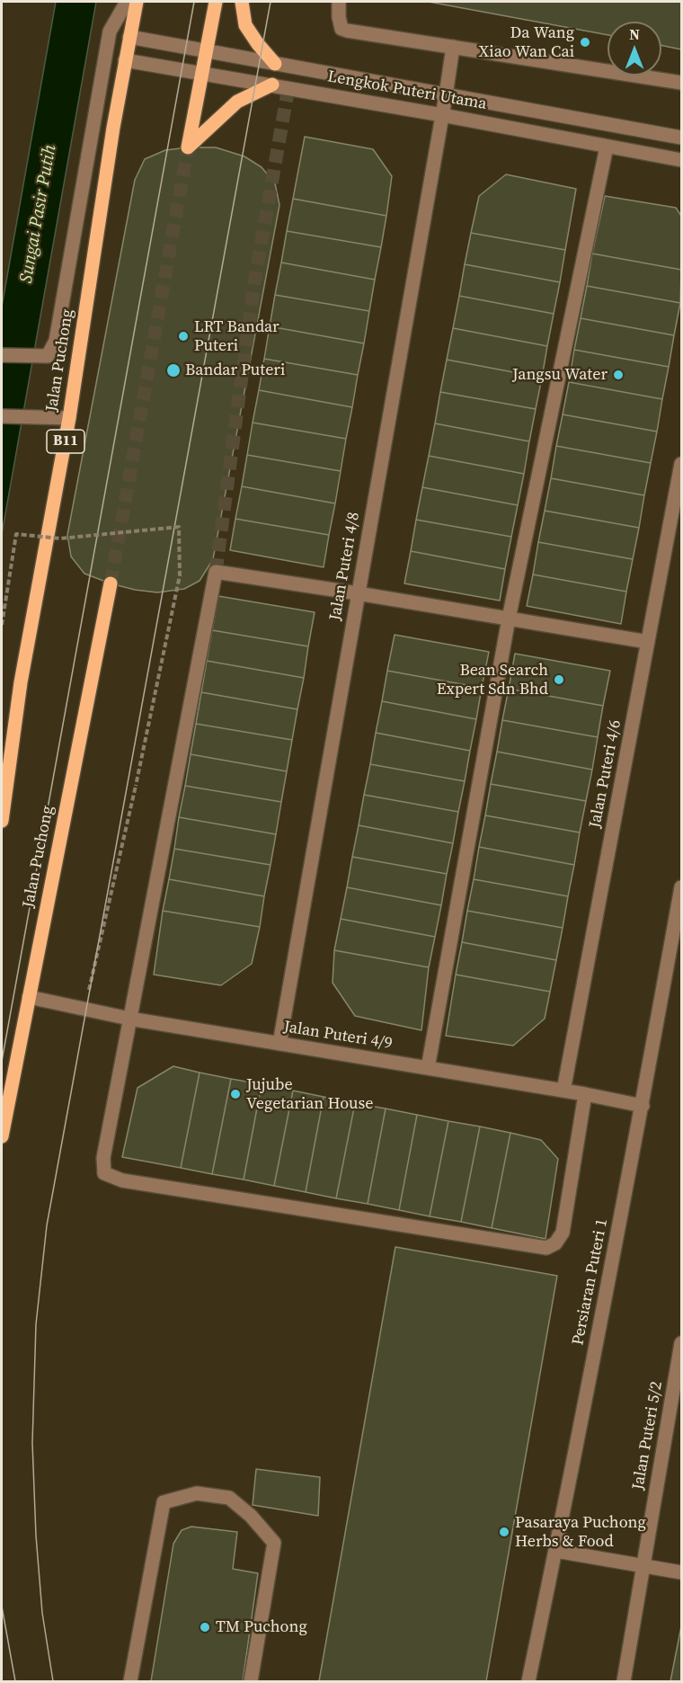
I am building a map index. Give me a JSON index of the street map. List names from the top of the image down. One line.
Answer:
{"streets":{"main road":["Jalan Puchong","B11"],"street":["Lengkok Puteri Utama","Jalan Puteri 4/8","Jalan Puteri 4/6","Jalan Puteri 4/9","Persiaran Puteri 1","Jalan Puteri 5/2"]},"crossings":[["Lengkok Puteri Utama","Jalan Puchong"],["Lengkok Puteri Utama","Jalan Puteri 4/8"],["Jalan Puchong","Jalan Puteri 4/9"],["Jalan Puteri 4/8","Jalan Puteri 4/9"],["Jalan Puteri 4/6","Jalan Puteri 4/9"],["Jalan Puteri 4/9","Persiaran Puteri 1"]],"water":["Sungai Pasir Putih"],"places":["Da Wang Xiao Wan Cai","LRT Bandar Puteri","Bandar Puteri","Jangsu Water","Bean Search Expert Sdn Bhd","Jujube Vegetarian House","Pasaraya Puchong Herbs & Food","TM Puchong"],"north":"top"}
